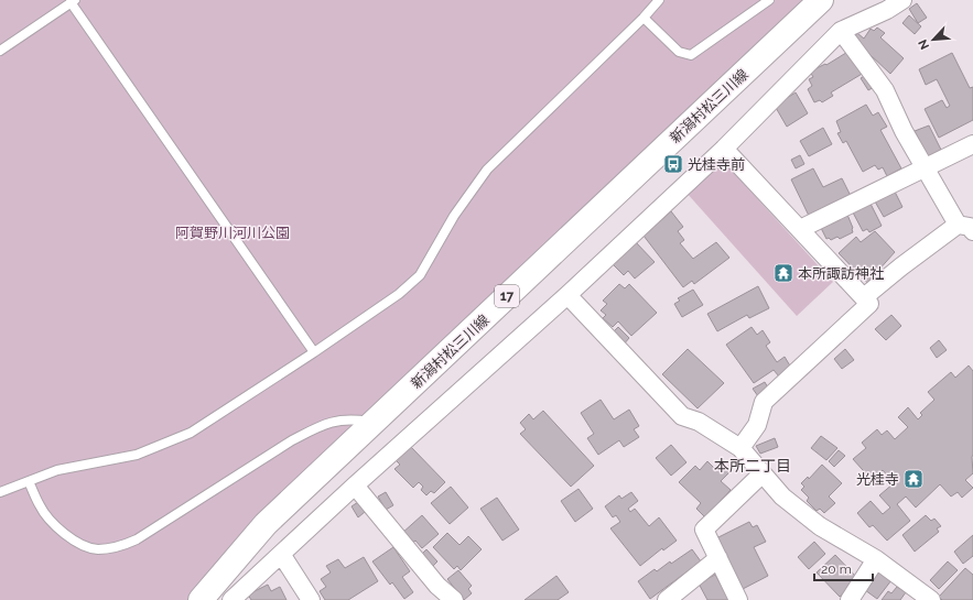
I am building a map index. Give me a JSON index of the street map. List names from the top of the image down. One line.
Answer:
{"streets":{"main road":["新潟村松三川線","17"]},"districts":["本所二丁目"],"parks":["阿賀野川河川公園"],"places":{"bus stop":["光桂寺前"],"temple":["本所諏訪神社","光桂寺"]},"scale_bar":"20 m","north":"bottom left"}
